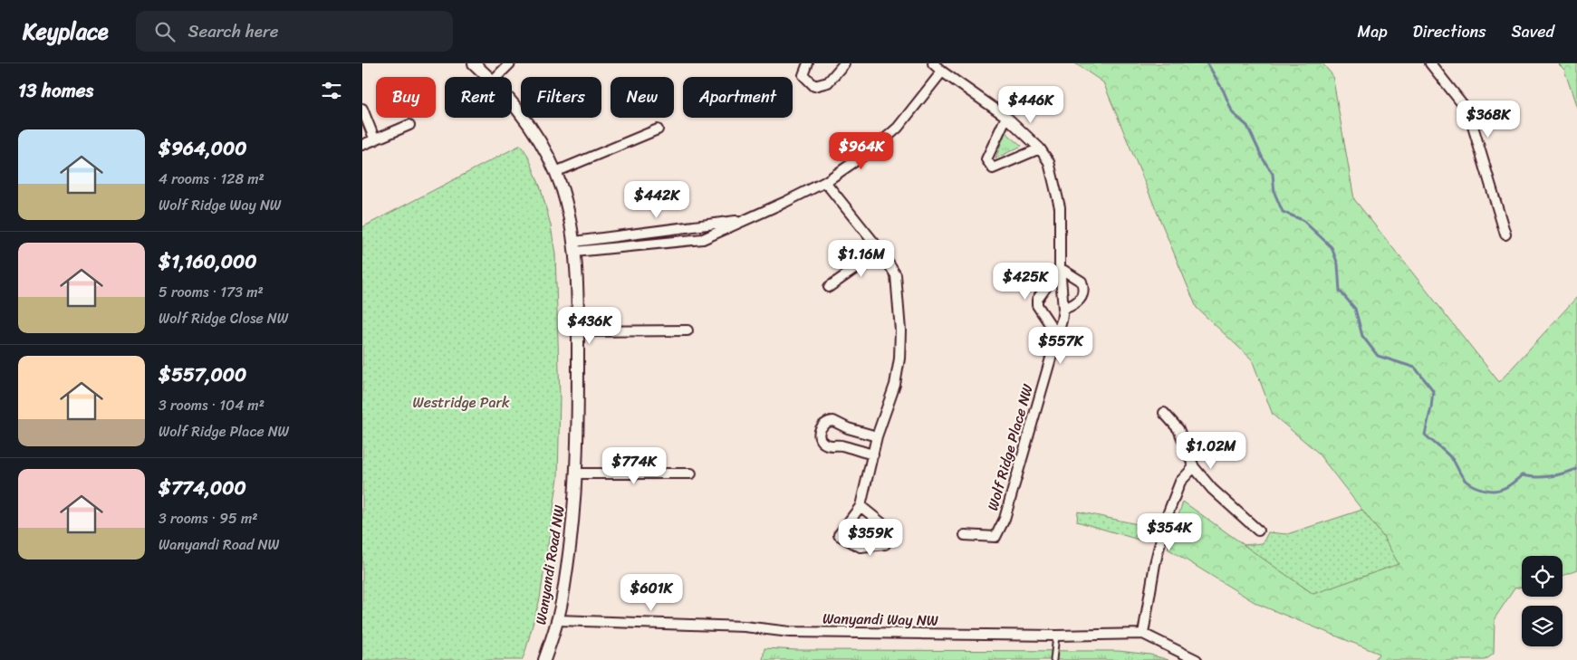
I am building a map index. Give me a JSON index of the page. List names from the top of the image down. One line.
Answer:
{"streets":{"street":["Wolf Ridge Place NW","Wanyandi Road NW","Wanyandi Way NW"]},"crossings":[["Wanyandi Road NW","Wanyandi Way NW"]],"parks":["Westridge Park"],"page":{"header":"Keyplace","search":"Search here","nav":["Map","Directions","Saved"],"heading":"13 homes","chip":["Buy","Rent","Filters","New","Apartment"],"price":["$446K","$368K","$964K","$442K","$1.16M","$425K","$436K","$557K","$1.02M","$774K","$354K","$359K","$601K"],"list":[{"name":"$964,000","note":"4 rooms · 128 m² · Wolf Ridge Way NW"},{"name":"$1,160,000","note":"5 rooms · 173 m² · Wolf Ridge Close NW"},{"name":"$557,000","note":"3 rooms · 104 m² · Wolf Ridge Place NW"},{"name":"$774,000","note":"3 rooms · 95 m² · Wanyandi Road NW"}]}}
